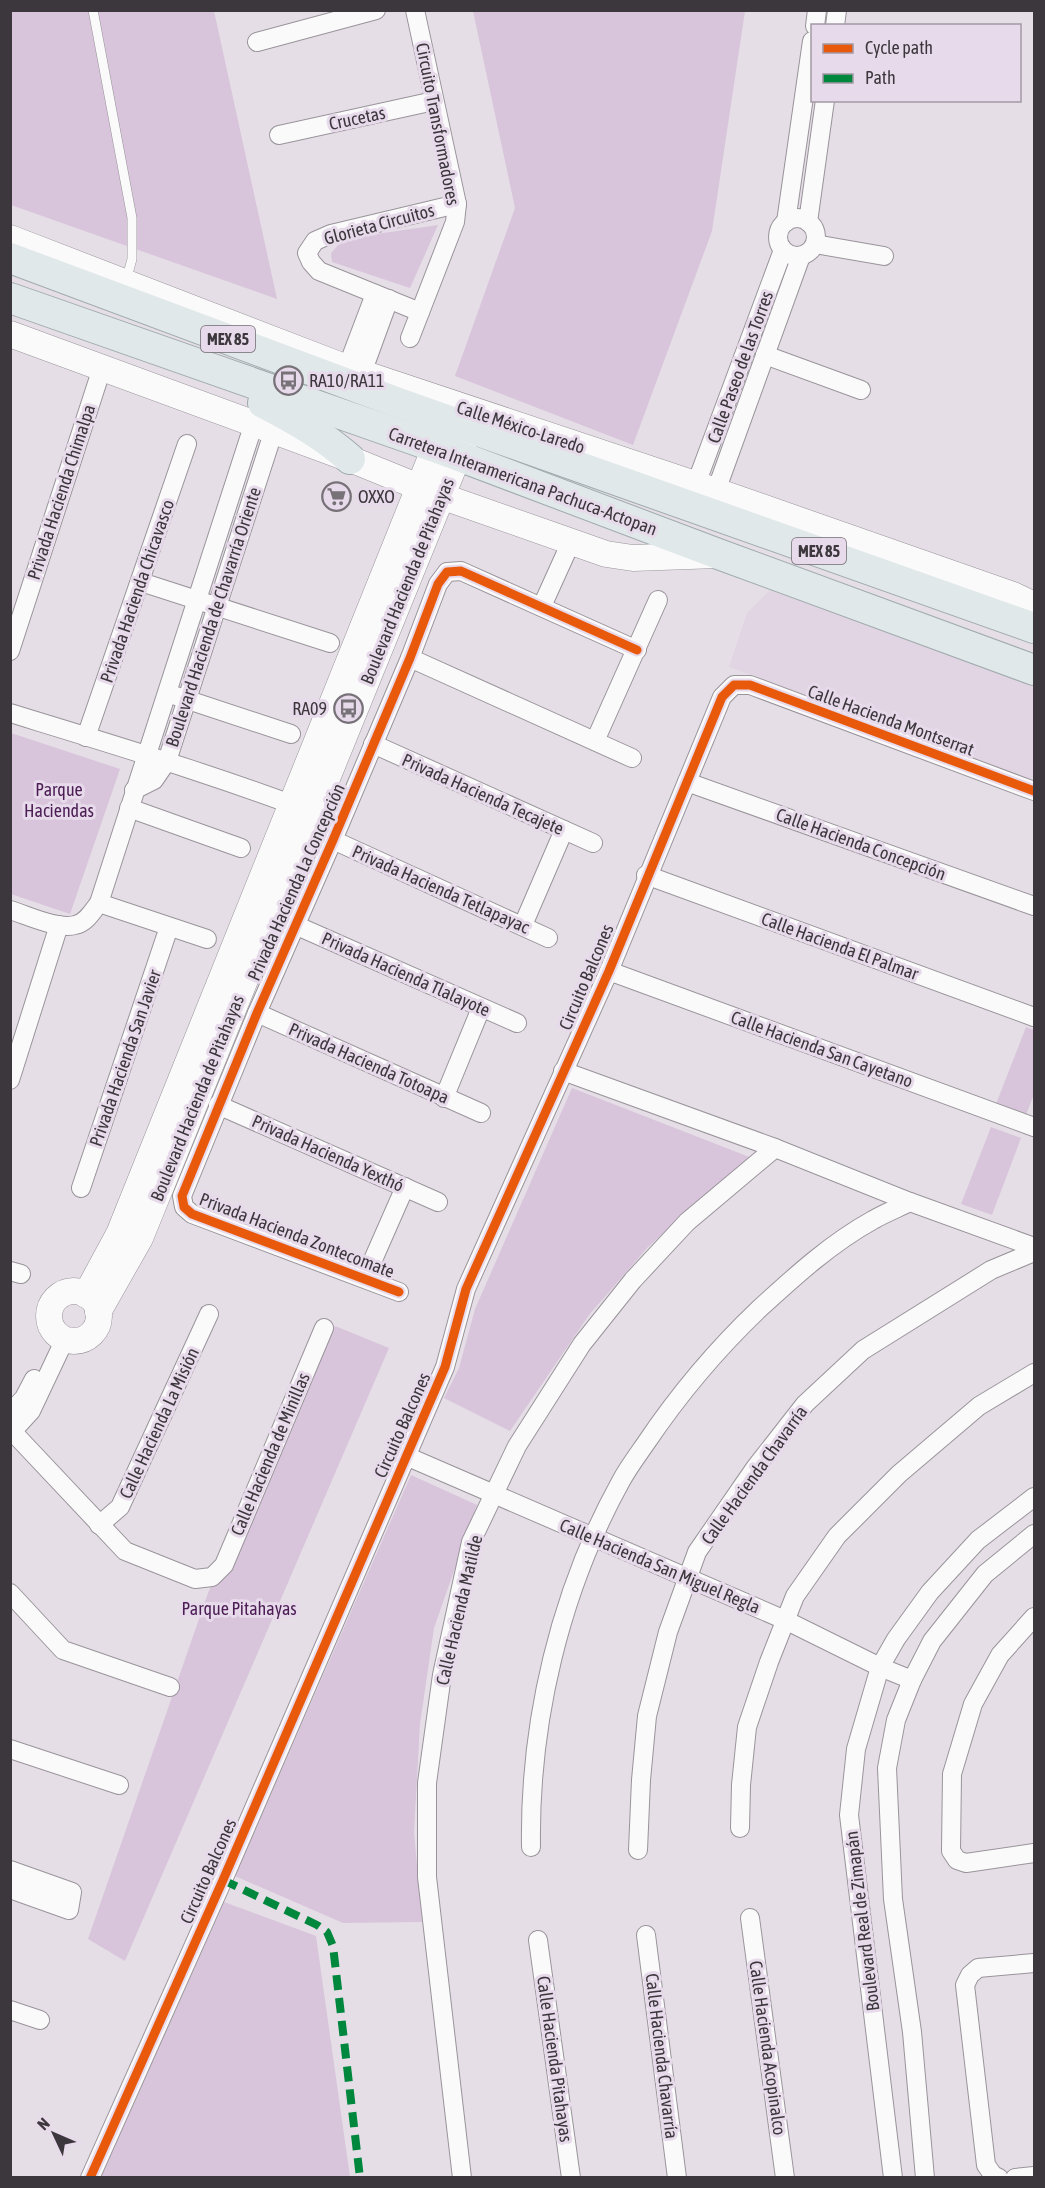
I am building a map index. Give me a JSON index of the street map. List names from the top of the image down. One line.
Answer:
{"streets":{"main road":["MEX 85","Carretera Interamericana Pachuca-Actopan"],"street":["Crucetas","Circuito Transformadores","Glorieta Circuitos","Calle Paseo de las Torres","Calle México-Laredo","Privada Hacienda Chimalpa","Boulevard Hacienda de Pitahayas","Privada Hacienda Chicavasco","Boulevard Hacienda de Chavarría Oriente","Calle Hacienda Montserrat","Privada Hacienda Tecajete","Calle Hacienda Concepción","Privada Hacienda La Concepción","Privada Hacienda Tetlapayac","Calle Hacienda El Palmar","Privada Hacienda Tlalayote","Circuito Balcones","Calle Hacienda San Cayetano","Privada Hacienda San Javier","Privada Hacienda Totoapa","Privada Hacienda Yexthó","Privada Hacienda Zontecomate","Calle Hacienda La Misión","Calle Hacienda de Minillas","Calle Hacienda Chavarría","Calle Hacienda San Miguel Regla","Calle Hacienda Matilde","Boulevard Real de Zimapán","Calle Hacienda Acopinalco","Calle Hacienda Pitahayas"]},"crossings":[["Crucetas","Circuito Transformadores"],["Circuito Transformadores","Glorieta Circuitos"],["Calle Paseo de las Torres","Calle México-Laredo"],["Calle México-Laredo","Carretera Interamericana Pachuca-Actopan"],["Calle México-Laredo","Boulevard Hacienda de Pitahayas"],["Carretera Interamericana Pachuca-Actopan","Boulevard Hacienda de Pitahayas"],["Boulevard Hacienda de Pitahayas","Privada Hacienda Tetlapayac"],["Privada Hacienda Chicavasco","Privada Hacienda Tetlapayac"],["Boulevard Hacienda de Chavarría Oriente","Privada Hacienda Tetlapayac"],["Calle Hacienda Montserrat","Circuito Balcones"],["Privada Hacienda Tecajete","Privada Hacienda La Concepción"],["Calle Hacienda Concepción","Circuito Balcones"],["Privada Hacienda La Concepción","Privada Hacienda Tetlapayac"],["Privada Hacienda La Concepción","Privada Hacienda Tlalayote"],["Privada Hacienda La Concepción","Privada Hacienda Totoapa"],["Privada Hacienda La Concepción","Privada Hacienda Yexthó"],["Privada Hacienda La Concepción","Privada Hacienda Zontecomate"],["Calle Hacienda El Palmar","Circuito Balcones"],["Circuito Balcones","Calle Hacienda San Cayetano"],["Circuito Balcones","Calle Hacienda San Miguel Regla"],["Calle Hacienda La Misión","Calle Hacienda de Minillas"],["Calle Hacienda Chavarría","Calle Hacienda San Miguel Regla"],["Calle Hacienda San Miguel Regla","Calle Hacienda Matilde"],["Calle Hacienda San Miguel Regla","Boulevard Real de Zimapán"]],"parks":["Parque Haciendas","Parque Pitahayas"],"places":{"bus stop":["RA10/RA11","RA09"],"supermarket":["OXXO"]},"legend":["Cycle path","Path"],"north":"top left"}
